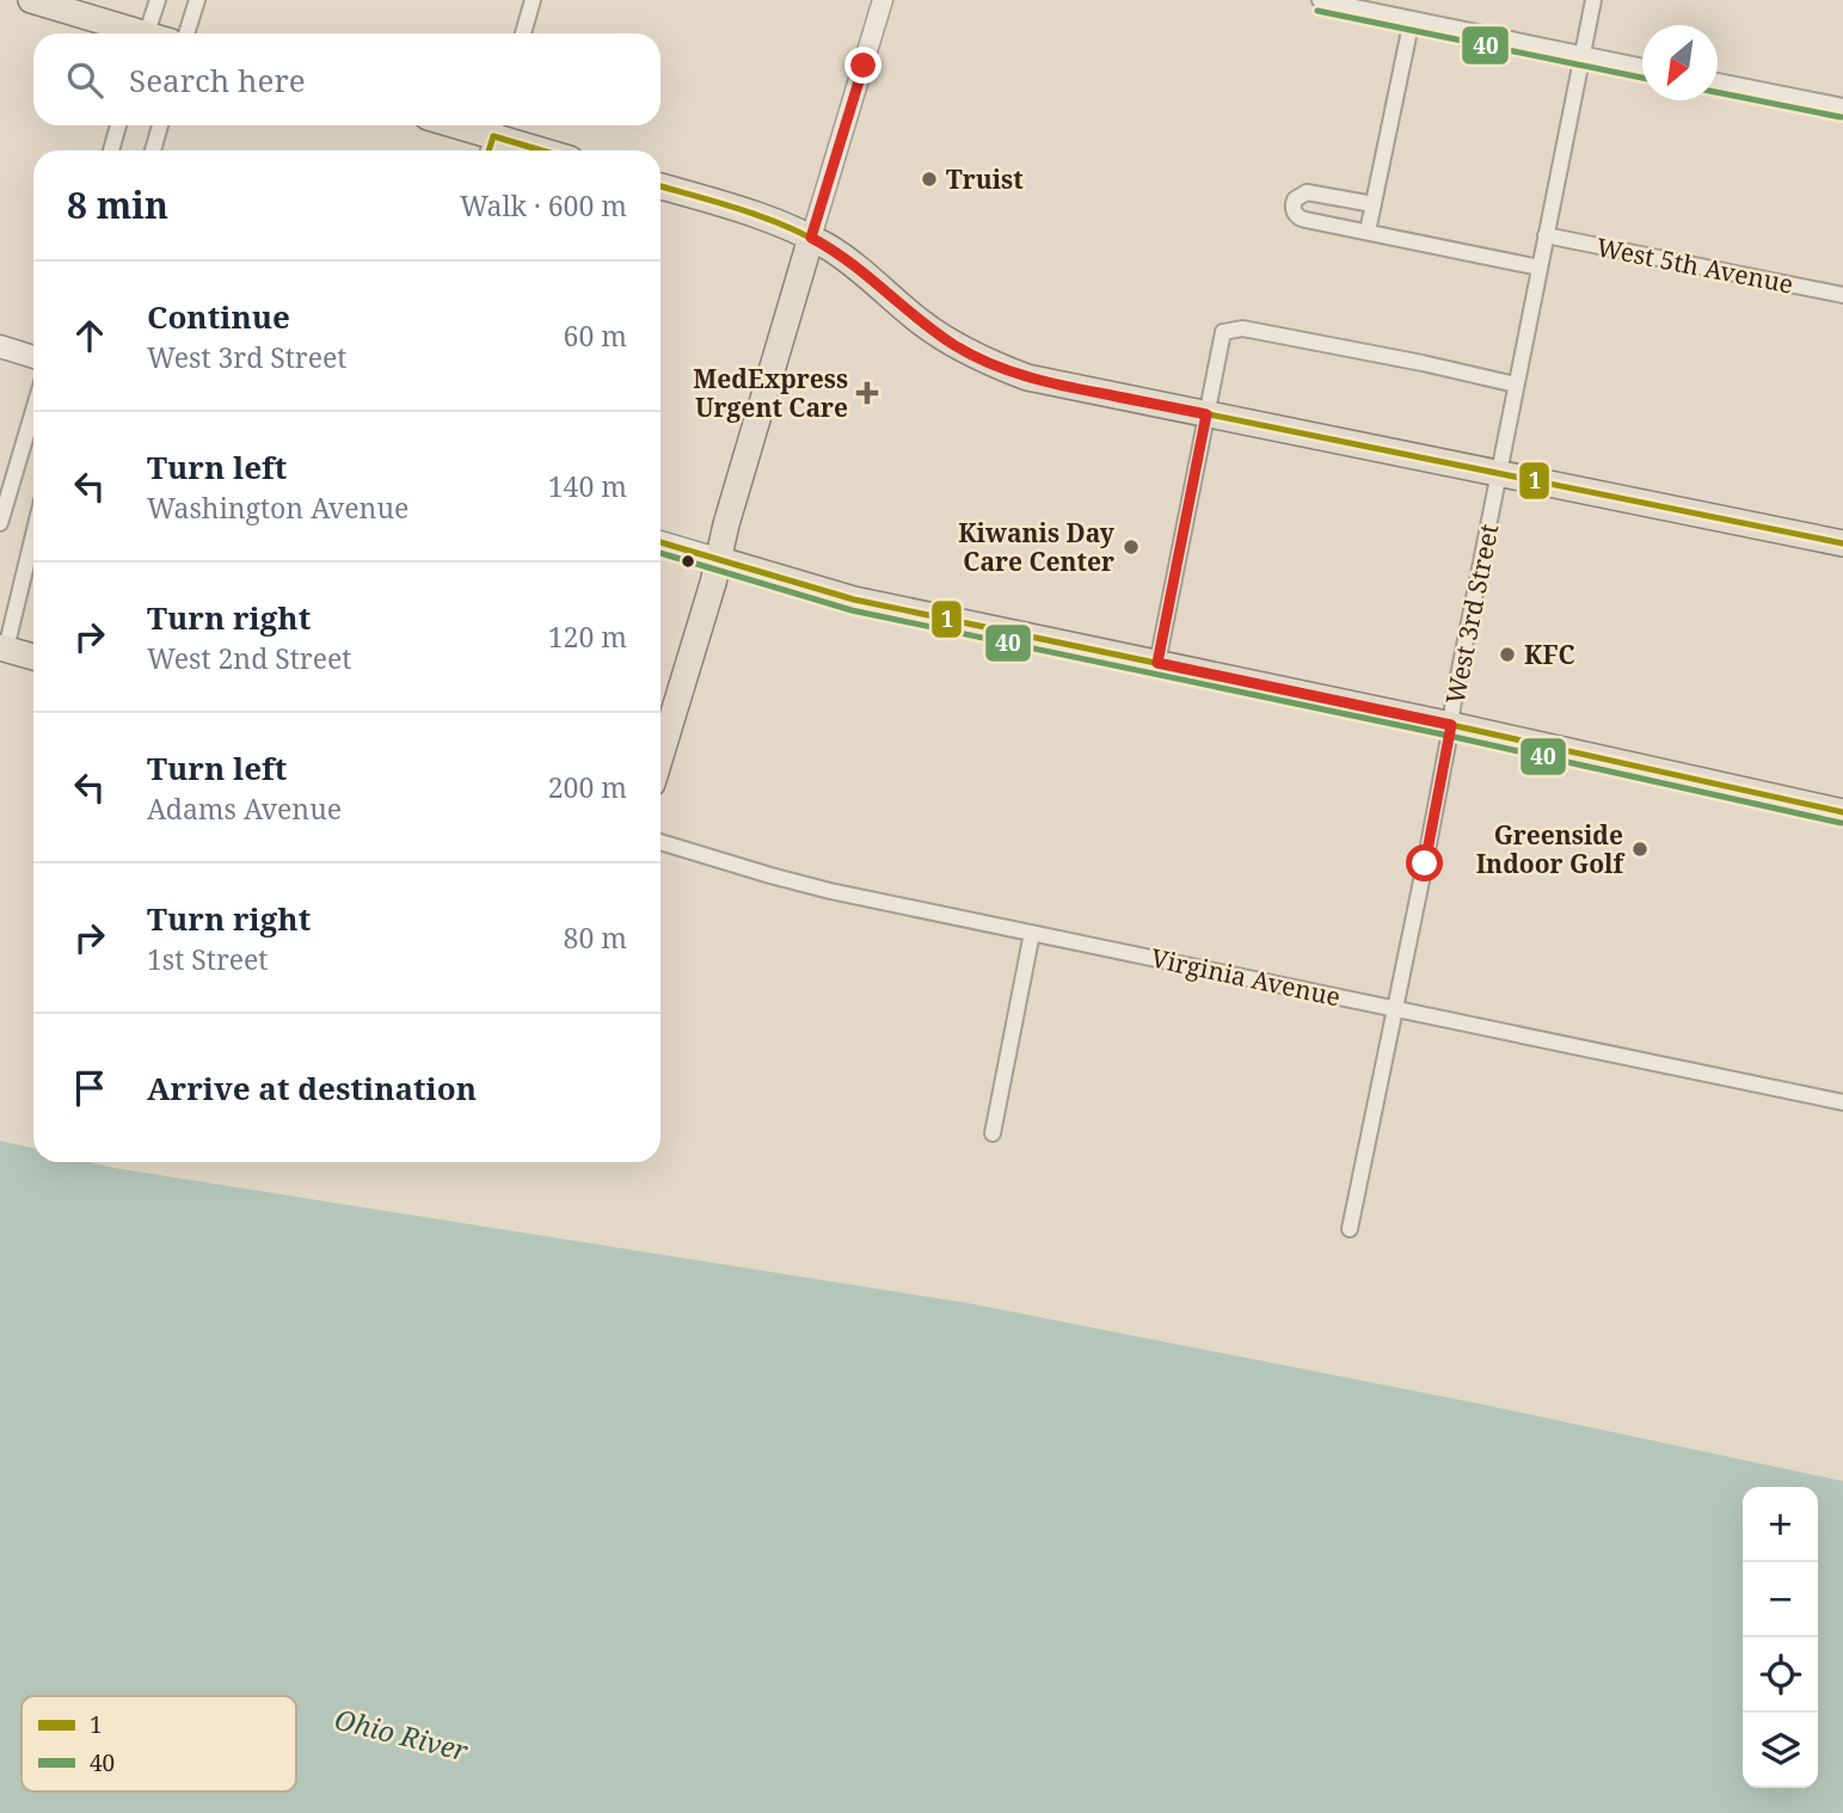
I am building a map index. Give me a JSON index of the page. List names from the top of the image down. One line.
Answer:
{"streets":{"street":["West 5th Avenue","West 3rd Street","Virginia Avenue"]},"crossings":[["West 5th Avenue","West 3rd Street"],["West 3rd Street","Virginia Avenue"]],"water":["Ohio River"],"places":{"other":["Truist","Kiwanis Day Care Center","KFC","Greenside Indoor Golf"],"health":["MedExpress Urgent Care"]},"lines":["transit line 40","transit line 1"],"legend":["1","40"],"north":"bottom left","page":{"search":"Search here","heading":["8 min","Walk · 600 m"],"list":[["Continue","West 3rd Street","60 m"],["Turn left","Washington Avenue","140 m"],["Turn right","West 2nd Street","120 m"],["Turn left","Adams Avenue","200 m"],["Turn right","1st Street","80 m"],"Arrive at destination"],"map_buttons":["+","−"]}}
